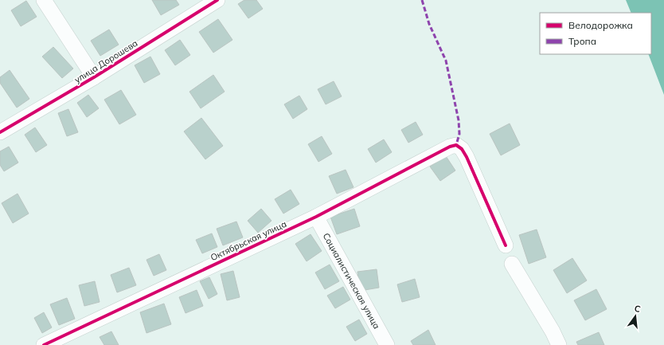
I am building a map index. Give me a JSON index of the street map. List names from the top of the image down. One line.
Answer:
{"streets":{"street":["улица Дорошева","Октябрьская улица","Социалистическая улица"]},"crossings":[["Октябрьская улица","Социалистическая улица"]],"legend":["Велодорожка","Тропа"],"north":"top"}
